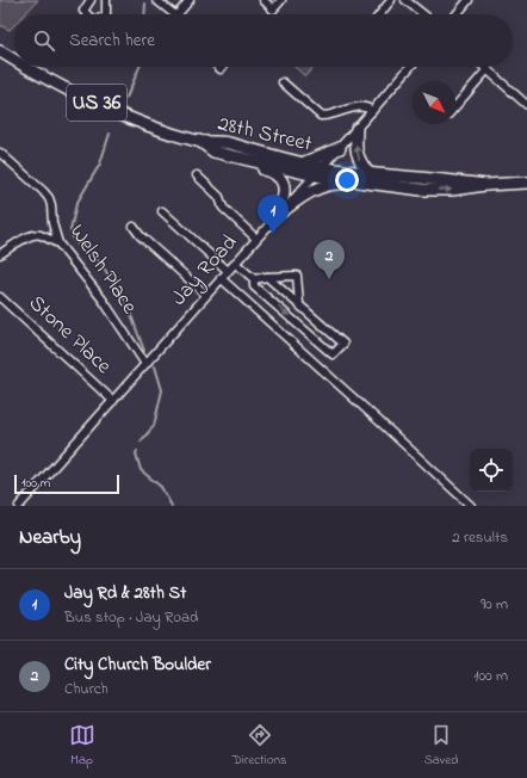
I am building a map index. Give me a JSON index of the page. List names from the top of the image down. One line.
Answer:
{"streets":{"highway":["US 36","28th Street"],"street":["Welsh Place","Jay Road","Stone Place"]},"crossings":[["US 36","28th Street"],["US 36","Jay Road"],["28th Street","Jay Road"],["Welsh Place","Jay Road"],["Jay Road","Stone Place"]],"scale_bar":"100 m","north":"bottom right","page":{"search":"Search here","pins":["1","2"],"scale":"100 m","heading":["Nearby","2 results"],"list":[{"mark":"1","name":"Jay Rd & 28th St","note":"Bus stop · Jay Road","value":"90 m"},{"mark":"2","name":"City Church Boulder","note":"Church","value":"100 m"}],"nav":["Map","Directions","Saved"]}}
